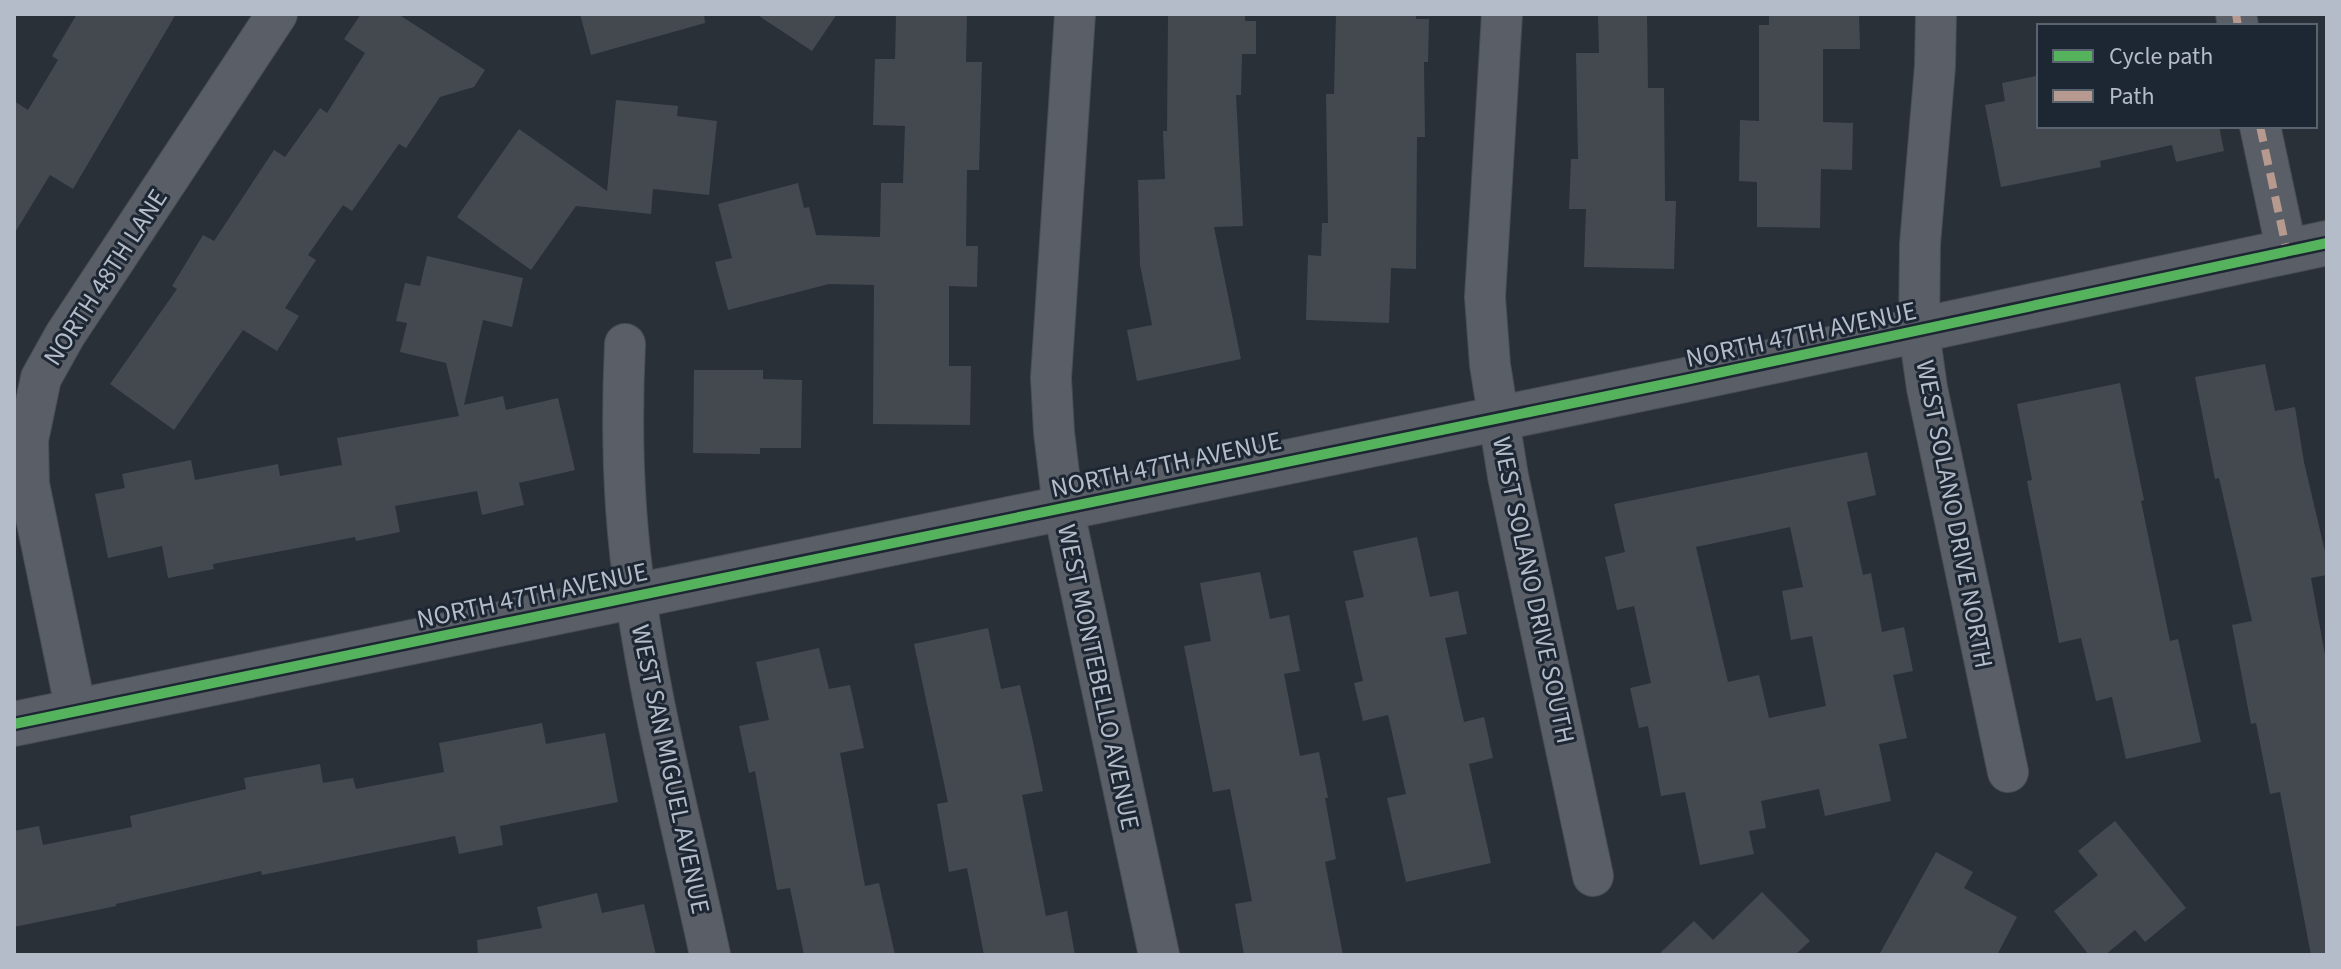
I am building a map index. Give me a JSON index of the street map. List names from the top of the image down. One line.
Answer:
{"streets":{"street":["NORTH 48TH LANE","NORTH 47TH AVENUE","WEST SOLANO DRIVE NORTH","WEST SOLANO DRIVE SOUTH","WEST MONTEBELLO AVENUE","WEST SAN MIGUEL AVENUE"]},"crossings":[["NORTH 48TH LANE","NORTH 47TH AVENUE"],["NORTH 47TH AVENUE","WEST SOLANO DRIVE NORTH"],["NORTH 47TH AVENUE","WEST SOLANO DRIVE SOUTH"],["NORTH 47TH AVENUE","WEST MONTEBELLO AVENUE"],["NORTH 47TH AVENUE","WEST SAN MIGUEL AVENUE"]],"legend":["Cycle path","Path"]}
